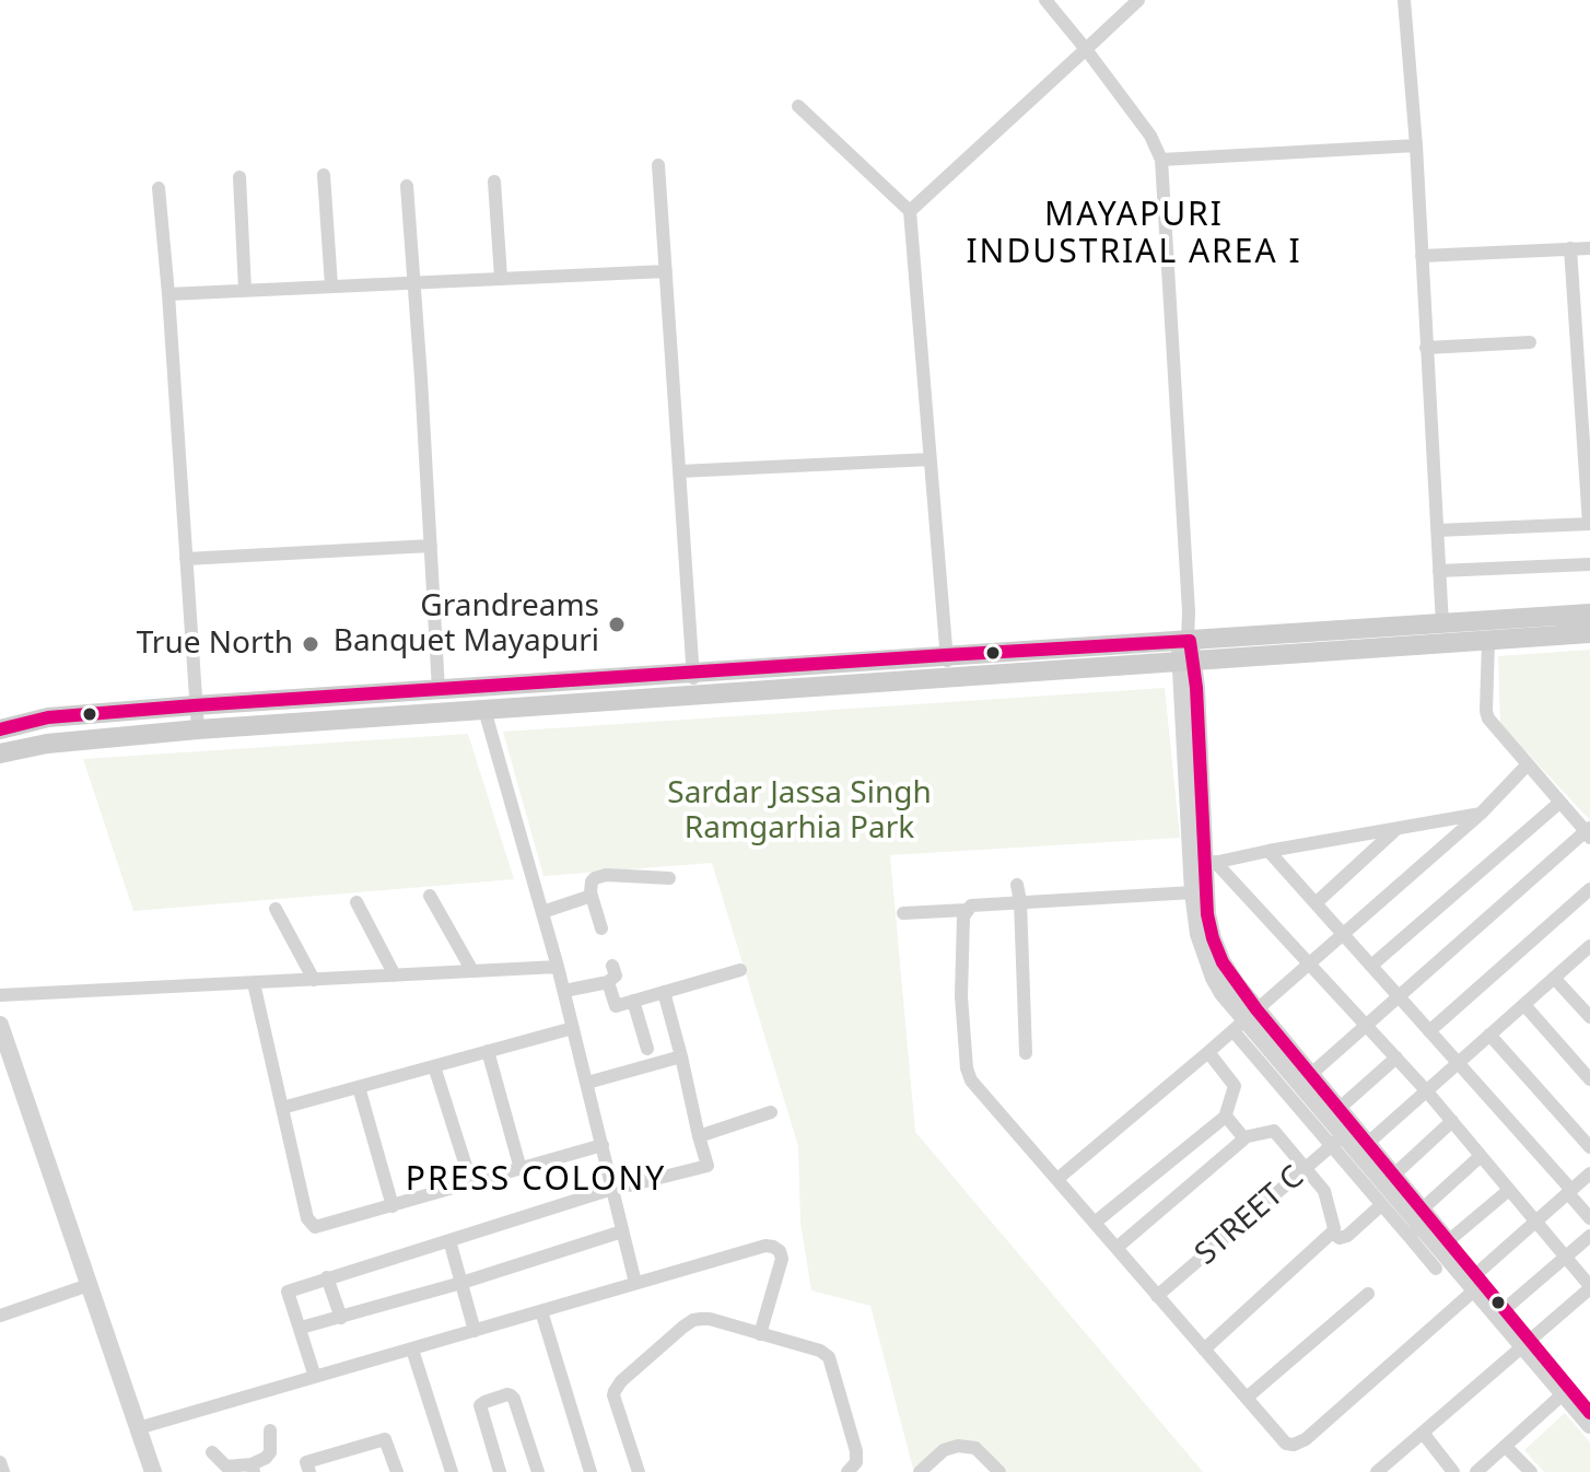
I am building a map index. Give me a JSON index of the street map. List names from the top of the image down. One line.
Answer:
{"streets":{"street":["STREET C"]},"districts":["MAYAPURI INDUSTRIAL AREA I","PRESS COLONY"],"parks":["Sardar Jassa Singh Ramgarhia Park"],"places":["Grandreams Banquet Mayapuri","True North"]}
